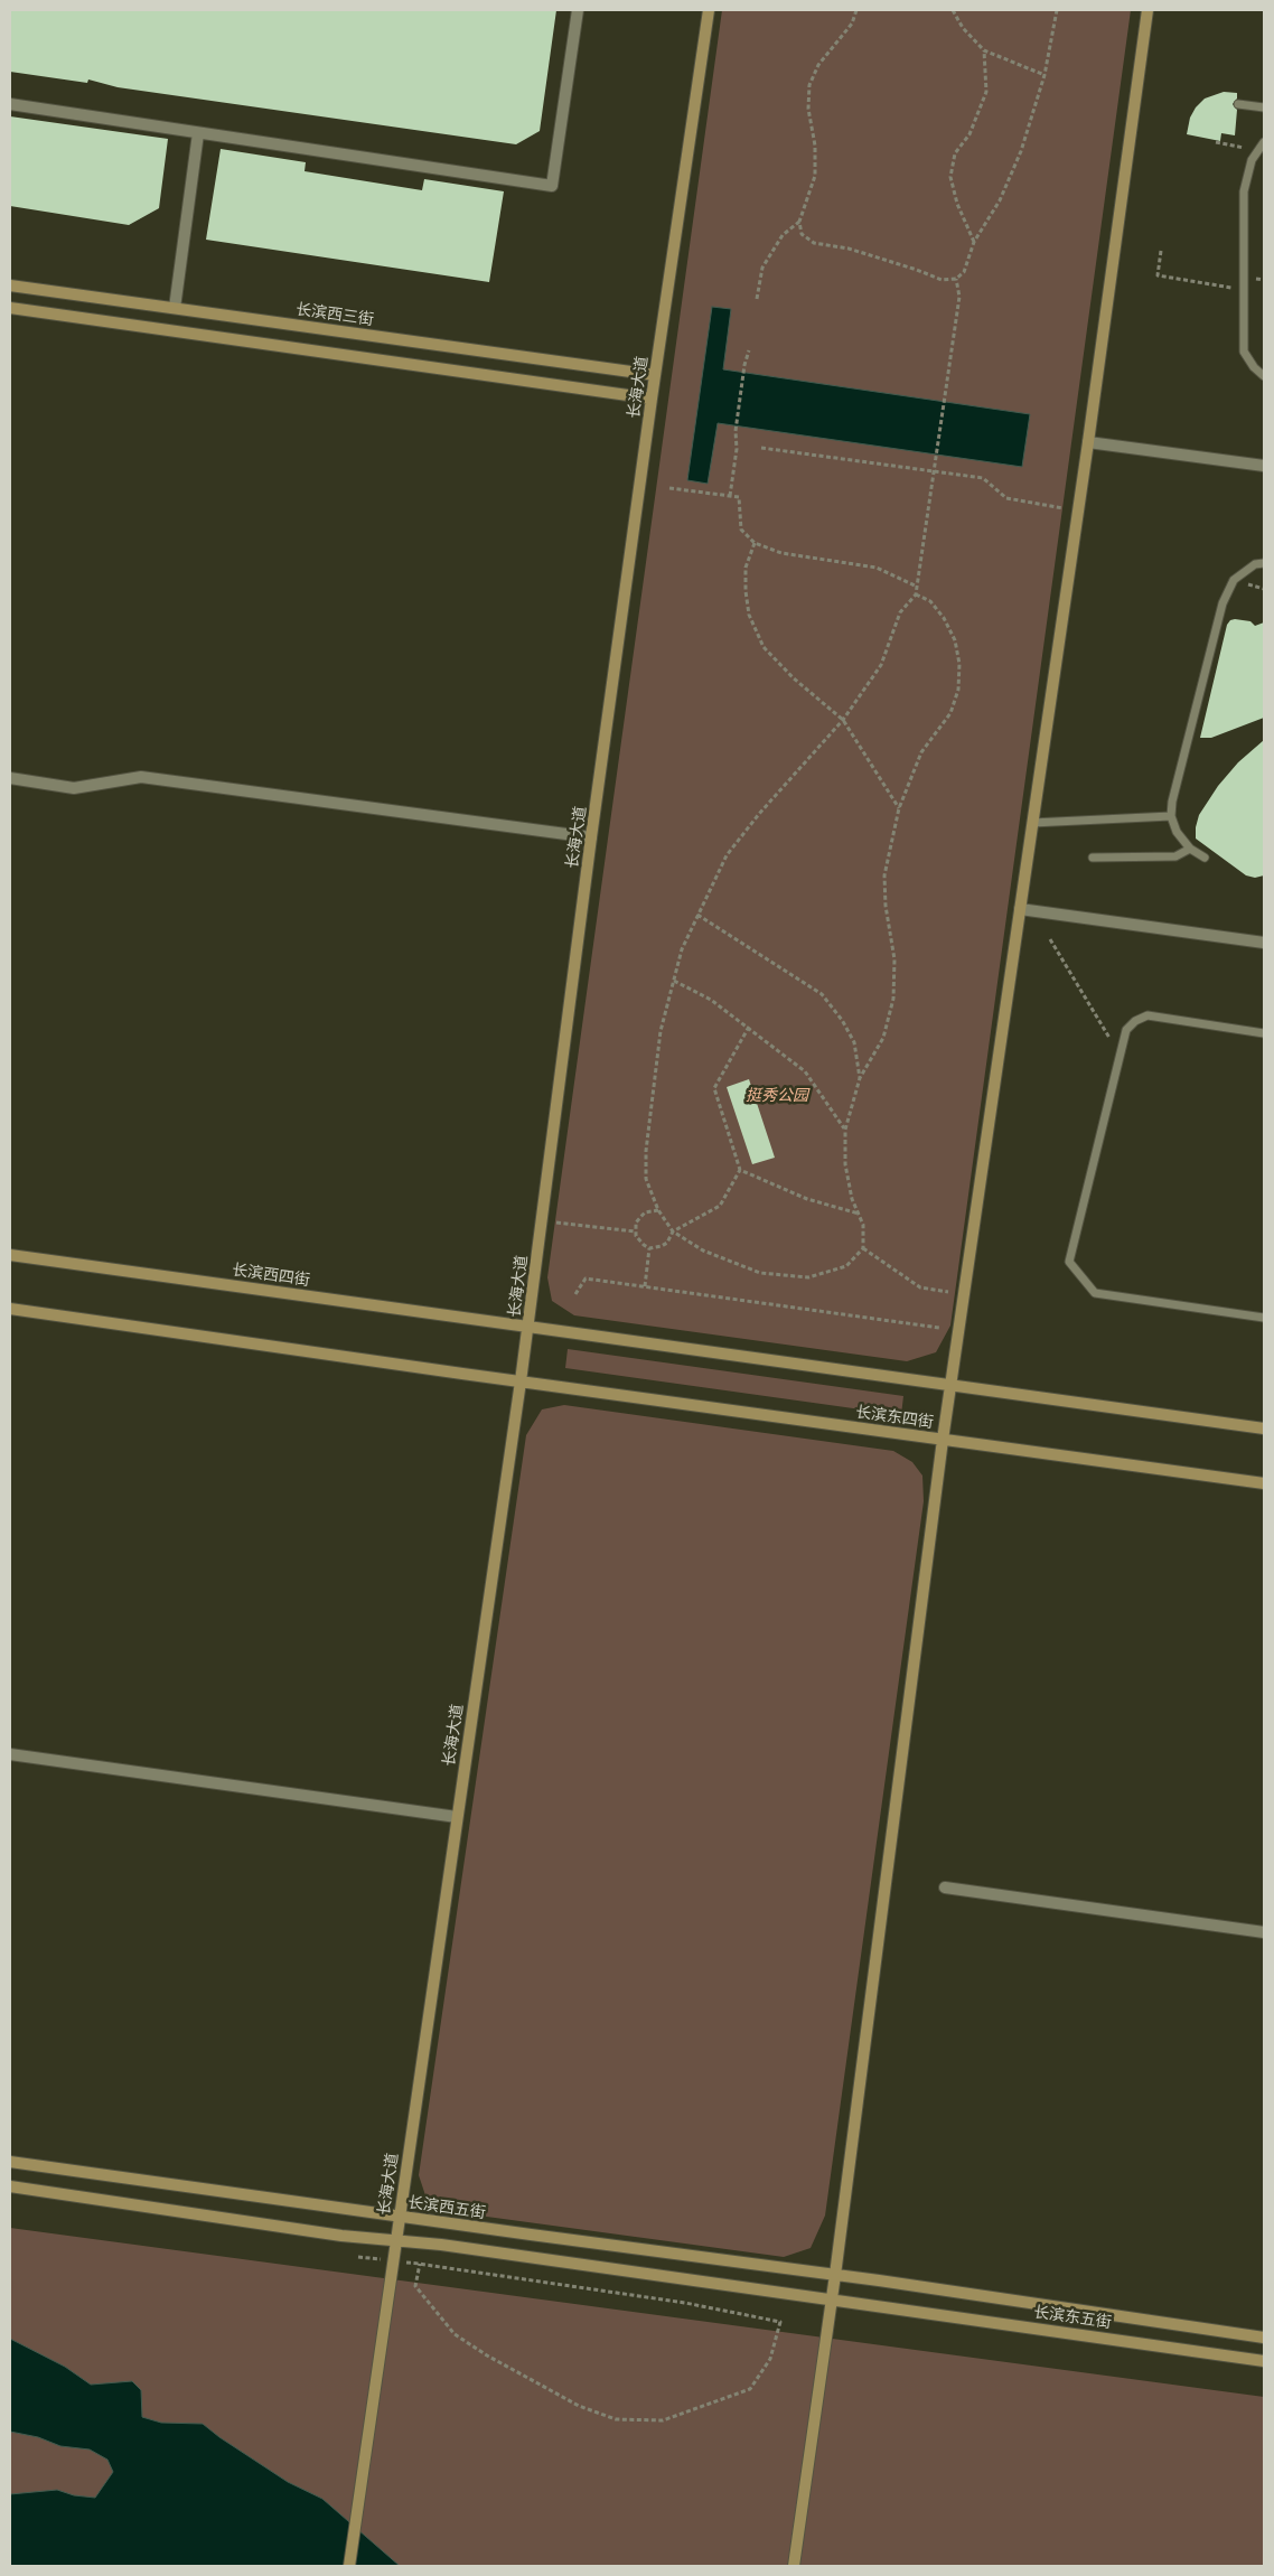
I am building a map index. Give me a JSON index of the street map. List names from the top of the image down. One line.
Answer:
{"streets":{"street":["长滨西三街","长海大道","长滨西四街","长滨东四街","长滨西五街","长滨东五街"]},"crossings":[["长滨西三街","长海大道"],["长海大道","长滨西四街"],["长海大道","长滨东四街"],["长海大道","长滨西五街"],["长滨西五街","长滨东五街"]],"parks":["挺秀公园"]}
